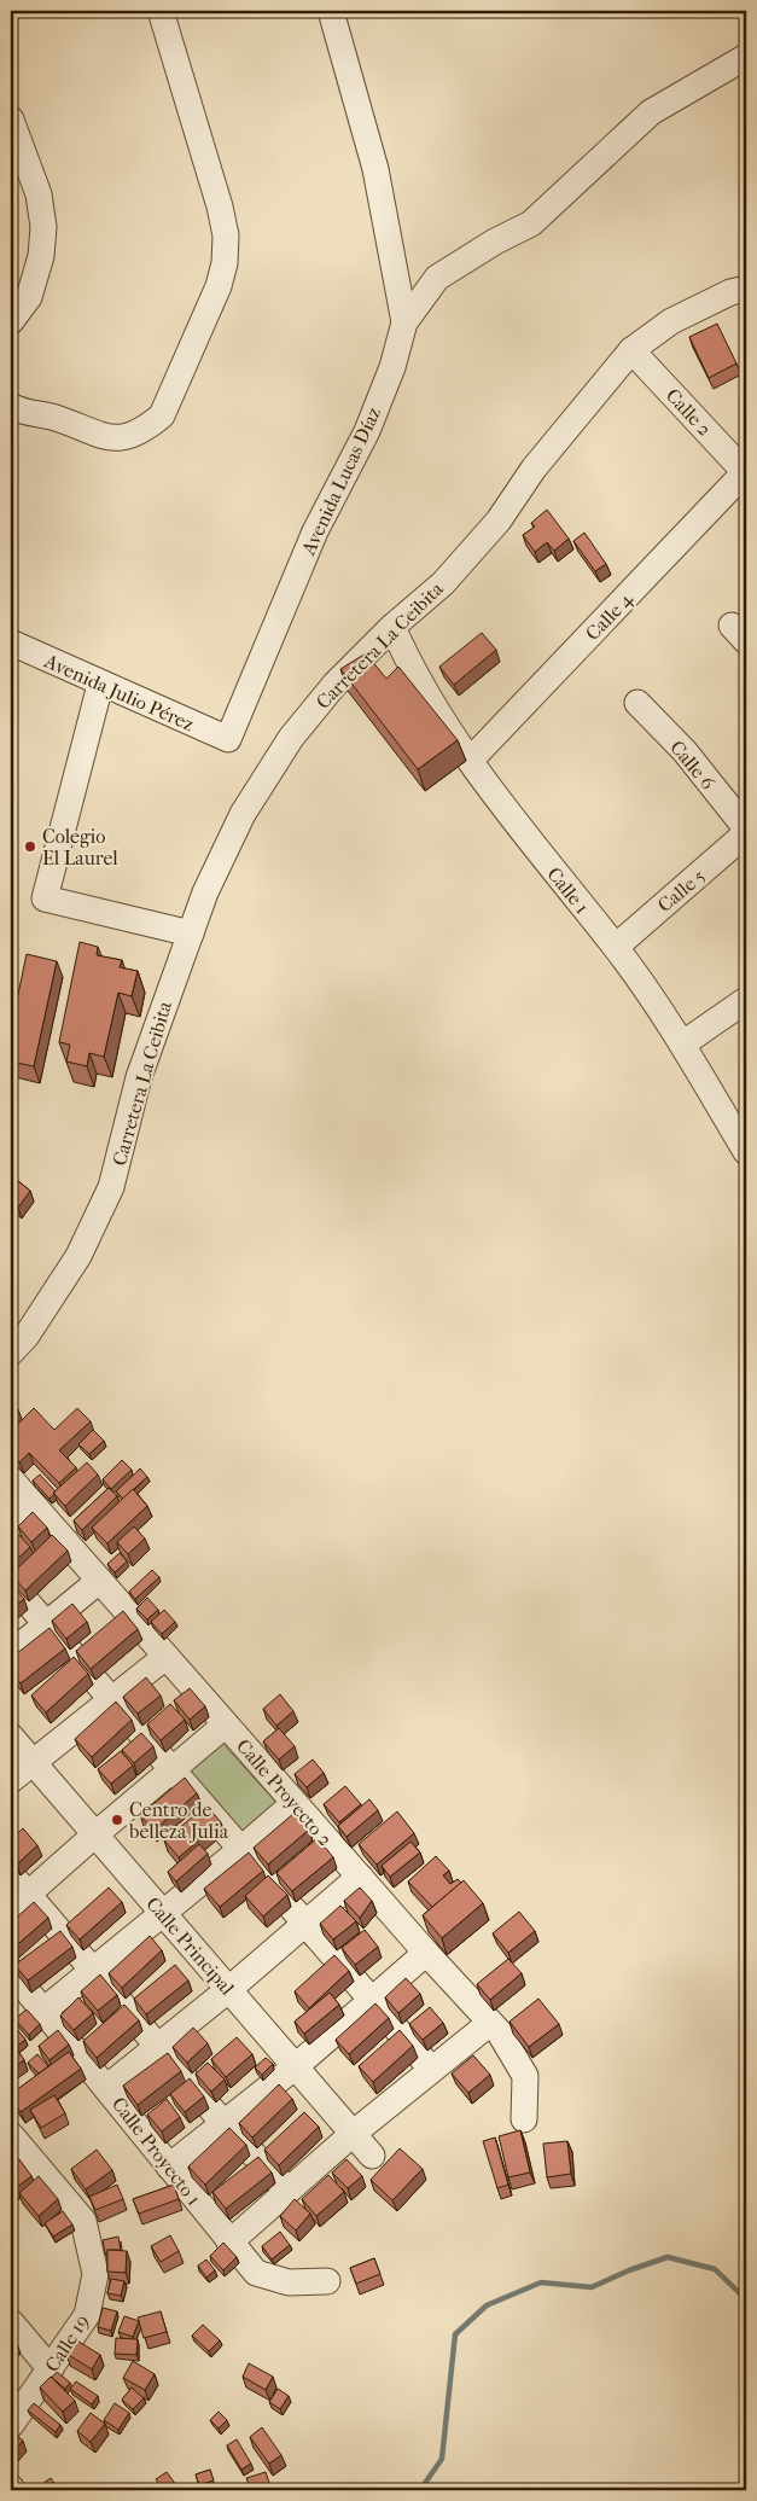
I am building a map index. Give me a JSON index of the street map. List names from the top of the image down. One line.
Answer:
{"streets":{"street":["Calle 2","Avenida Lucas Díaz","Calle 4","Carretera La Ceibita","Avenida Julio Pérez","Calle 6","Calle 1","Calle 5","Calle Proyecto 2","Calle Principal","Calle Proyecto 1","Calle 19"]},"crossings":[["Calle 2","Calle 4"],["Calle 2","Carretera La Ceibita"],["Avenida Lucas Díaz","Avenida Julio Pérez"],["Calle 4","Calle 1"],["Carretera La Ceibita","Calle 1"],["Calle 6","Calle 5"],["Calle 1","Calle 5"]],"places":["Colegio El Laurel","Centro de belleza Julia"]}
